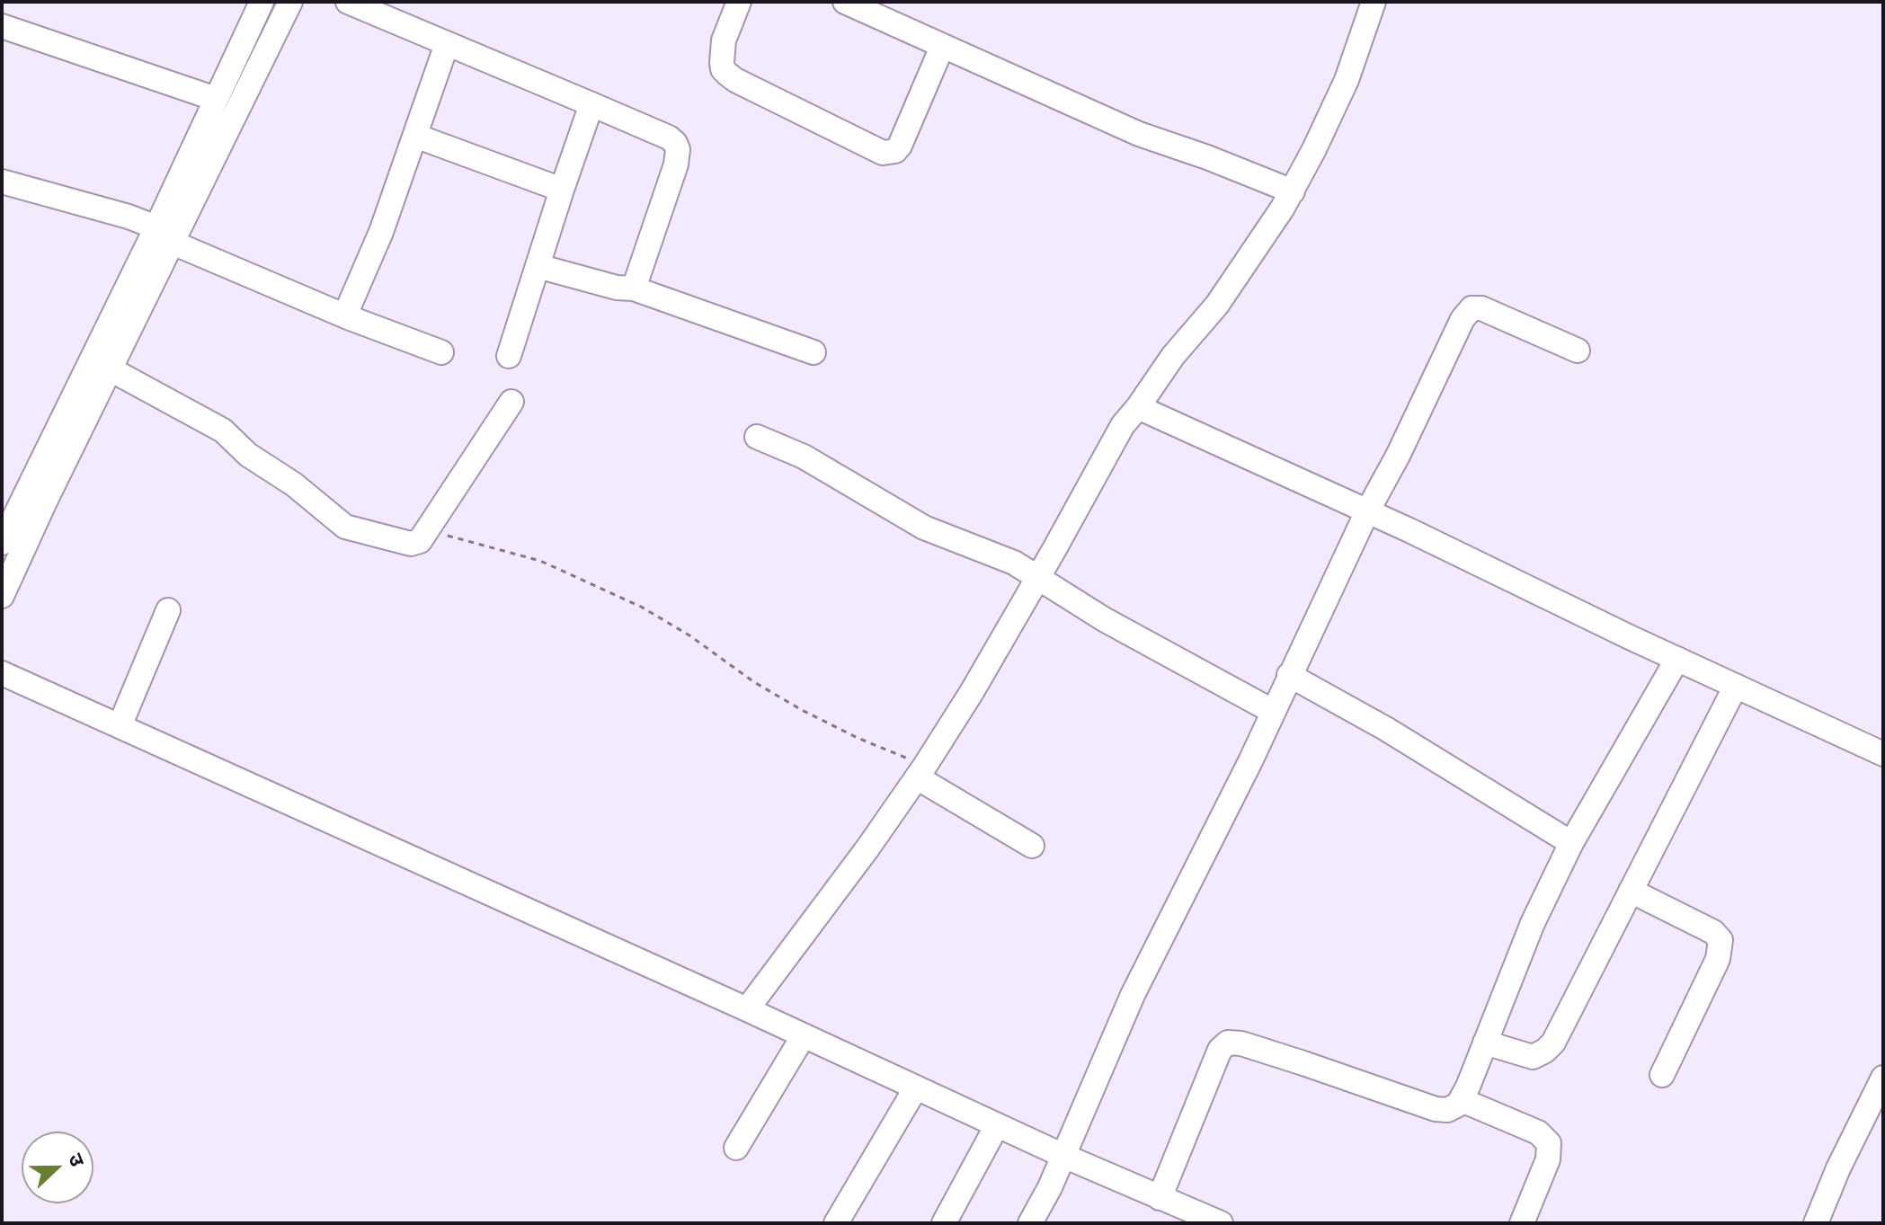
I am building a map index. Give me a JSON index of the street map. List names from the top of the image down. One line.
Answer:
{"north":"right"}
